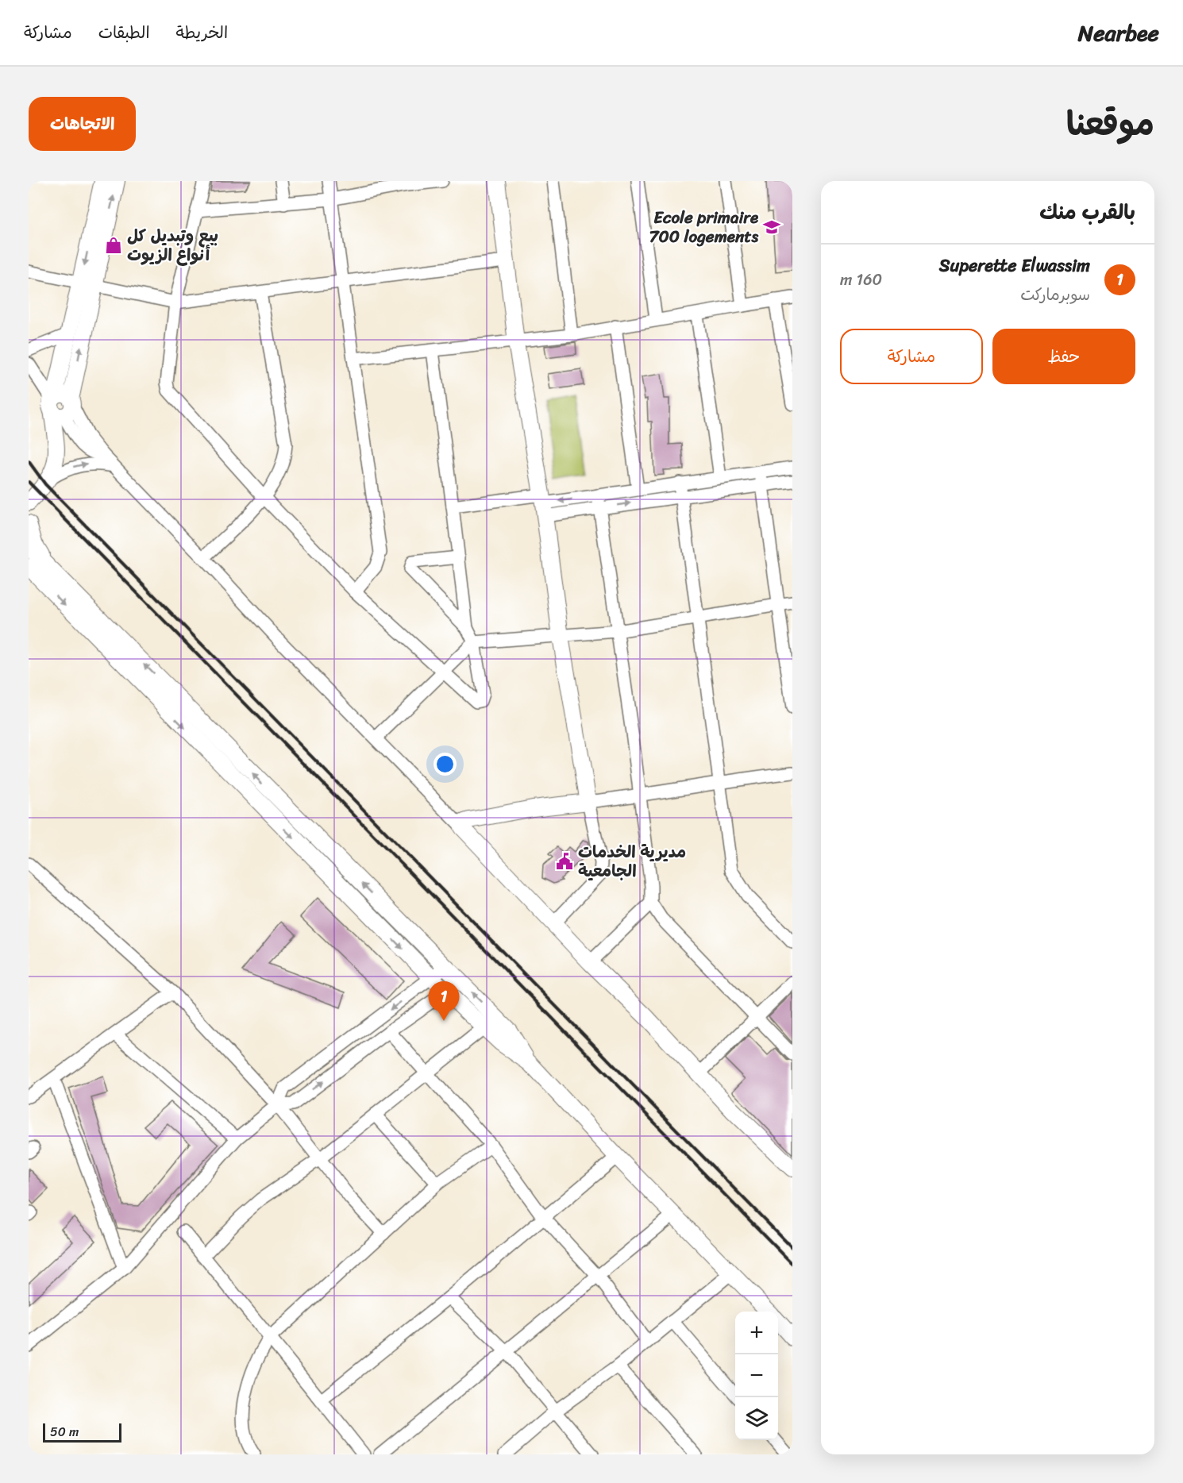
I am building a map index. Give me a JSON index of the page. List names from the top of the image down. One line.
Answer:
{"places":{"school or university":["Ecole primaire 700 logements"],"shop":["بيع وتبديل كل أنواع الزيوت"],"public building":["مديرية الخدمات الجامعية"]},"scale_bar":"50 m","page":{"header":"Nearbee","nav":["الخريطة","الطبقات","مشاركة"],"title":"موقعنا","buttons":["الاتجاهات",["حفظ","مشاركة"]],"heading":"بالقرب منك","list":[{"mark":"1","name":"Superette Elwassim","note":"سوبرماركت","value":"160 m"}],"pins":"1","map_buttons":["+","−"],"scale":"50 m"}}
